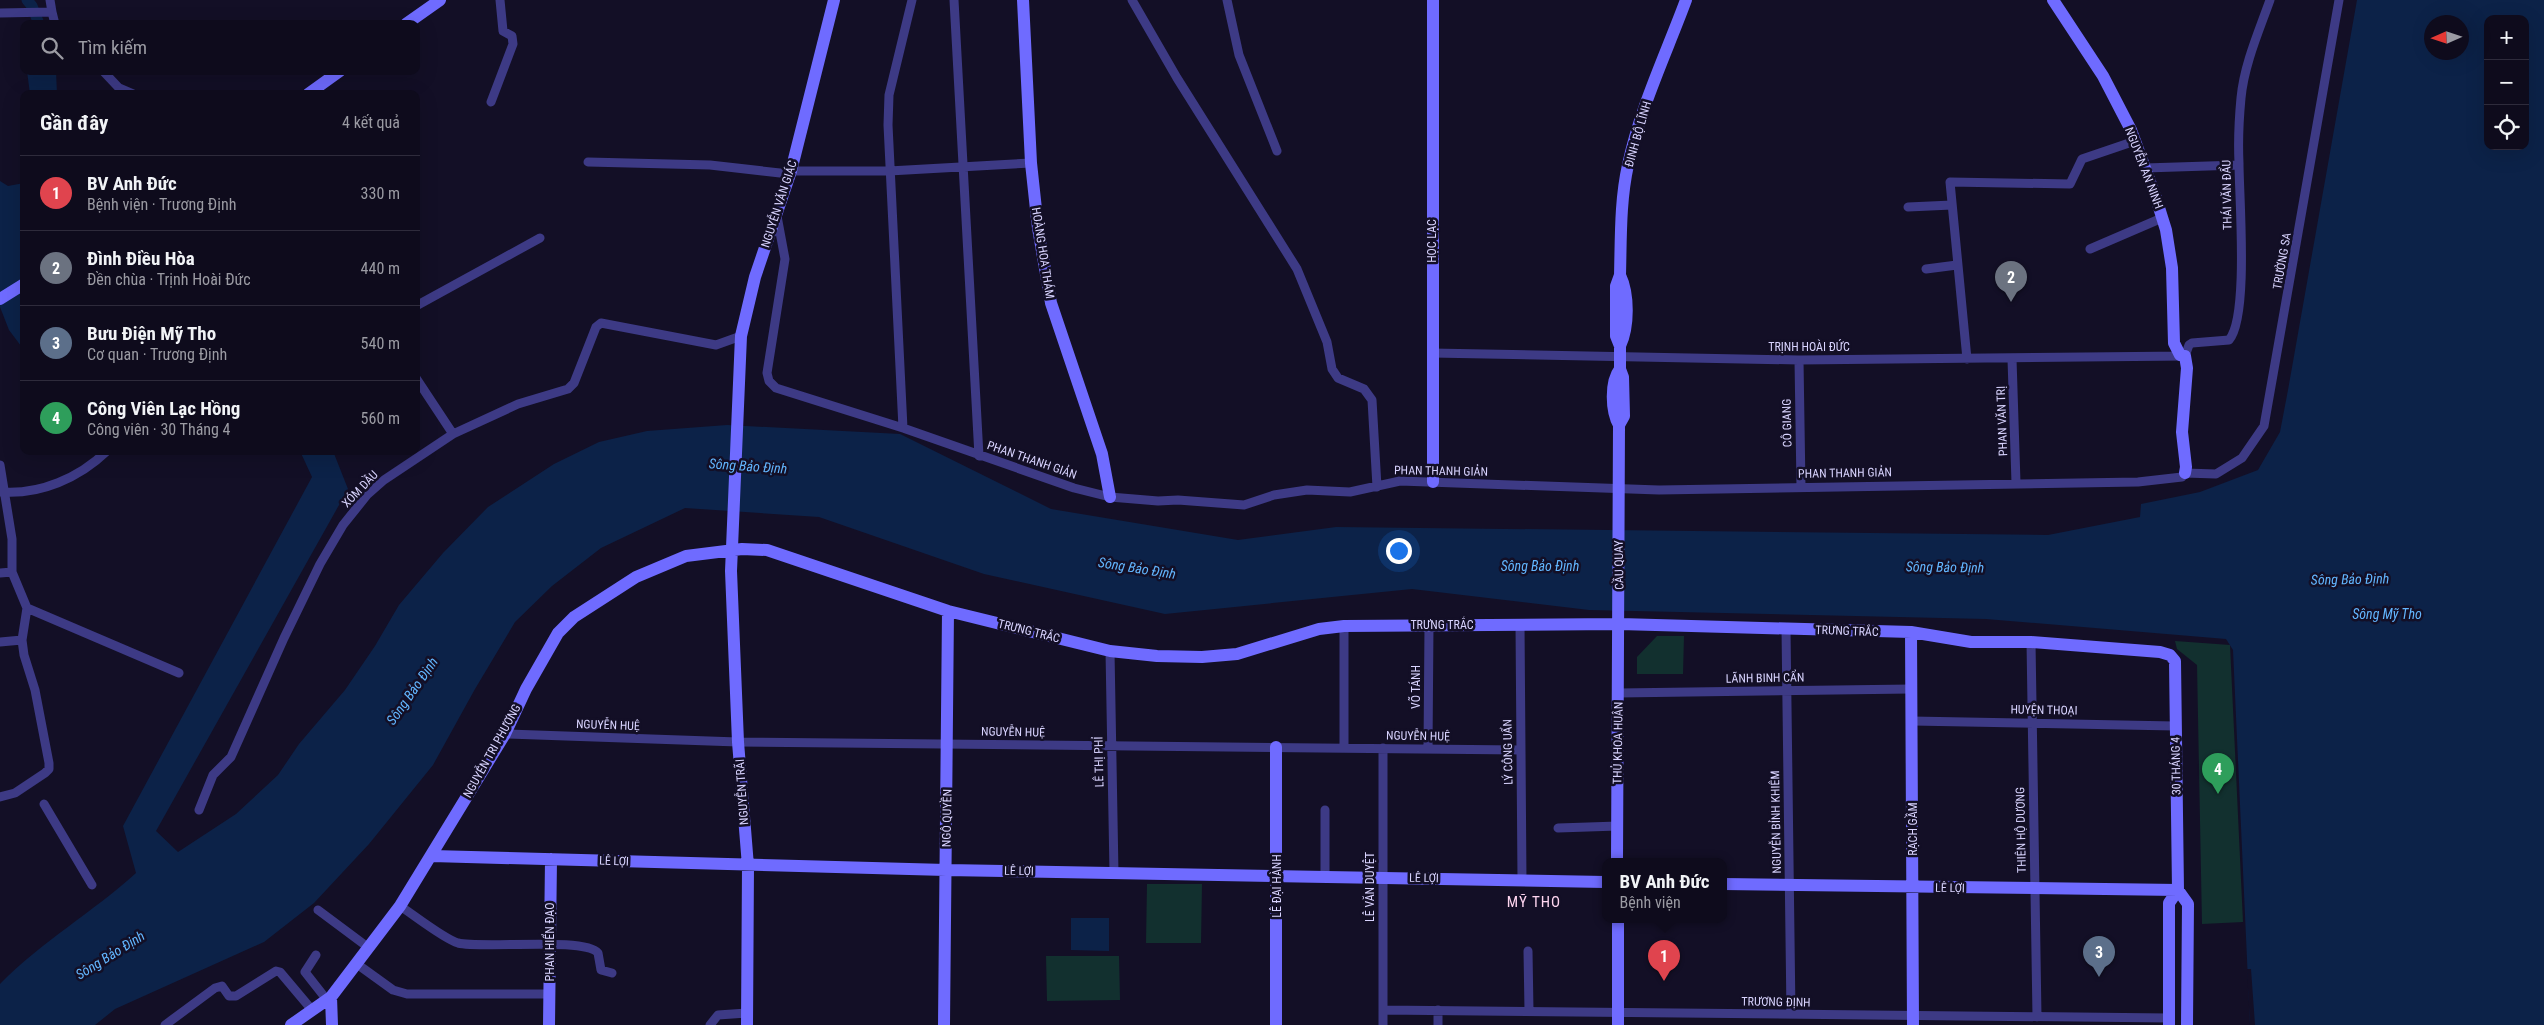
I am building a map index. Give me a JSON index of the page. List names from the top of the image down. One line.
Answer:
{"streets":{"street":["ĐINH BỘ LĨNH","NGUYỄN AN NINH","THÁI VĂN ĐẨU","NGUYỄN VĂN GIÁC","HỌC LẠC","HOÀNG HOA THÁM","TRƯỜNG SA","TRỊNH HOÀI ĐỨC","PHAN VĂN TRỊ","CÔ GIANG","PHAN THANH GIẢN","XÓM DẦU","CẦU QUAY","TRƯNG TRẮC","LÃNH BINH CẨN","VÕ TÁNH","HUYỆN THOẠI","NGUYỄN HUỆ","THỦ KHOA HUÂN","NGUYỄN TRI PHƯƠNG","LÝ CÔNG UẨN","LÊ THỊ PHỈ","30 THÁNG 4","NGUYỄN TRÃI","NGÔ QUYỀN","NGUYỄN BỈNH KHIÊM","RẠCH GẦM","THIÊN HỘ DƯƠNG","LÊ LỢI","LÊ ĐẠI HÀNH","LÊ VĂN DUYỆT","PHAN HIỂN ĐẠO","TRƯƠNG ĐỊNH"]},"crossings":[["ĐINH BỘ LĨNH","TRỊNH HOÀI ĐỨC"],["ĐINH BỘ LĨNH","PHAN THANH GIẢN"],["ĐINH BỘ LĨNH","CẦU QUAY"],["NGUYỄN AN NINH","THÁI VĂN ĐẨU"],["NGUYỄN AN NINH","TRƯỜNG SA"],["NGUYỄN AN NINH","TRỊNH HOÀI ĐỨC"],["NGUYỄN AN NINH","PHAN THANH GIẢN"],["THÁI VĂN ĐẨU","TRỊNH HOÀI ĐỨC"],["NGUYỄN VĂN GIÁC","PHAN THANH GIẢN"],["NGUYỄN VĂN GIÁC","XÓM DẦU"],["NGUYỄN VĂN GIÁC","NGUYỄN TRÃI"],["HỌC LẠC","TRỊNH HOÀI ĐỨC"],["HỌC LẠC","PHAN THANH GIẢN"],["HOÀNG HOA THÁM","PHAN THANH GIẢN"],["TRƯỜNG SA","PHAN THANH GIẢN"],["TRỊNH HOÀI ĐỨC","PHAN VĂN TRỊ"],["TRỊNH HOÀI ĐỨC","CÔ GIANG"],["PHAN VĂN TRỊ","PHAN THANH GIẢN"],["CÔ GIANG","PHAN THANH GIẢN"],["CẦU QUAY","TRƯNG TRẮC"],["CẦU QUAY","THỦ KHOA HUÂN"],["TRƯNG TRẮC","VÕ TÁNH"],["TRƯNG TRẮC","THỦ KHOA HUÂN"],["TRƯNG TRẮC","NGUYỄN TRI PHƯƠNG"],["TRƯNG TRẮC","LÝ CÔNG UẨN"],["TRƯNG TRẮC","LÊ THỊ PHỈ"],["TRƯNG TRẮC","30 THÁNG 4"],["TRƯNG TRẮC","NGÔ QUYỀN"],["TRƯNG TRẮC","NGUYỄN BỈNH KHIÊM"],["TRƯNG TRẮC","RẠCH GẦM"],["TRƯNG TRẮC","THIÊN HỘ DƯƠNG"],["LÃNH BINH CẨN","THỦ KHOA HUÂN"],["LÃNH BINH CẨN","NGUYỄN BỈNH KHIÊM"],["LÃNH BINH CẨN","RẠCH GẦM"],["VÕ TÁNH","NGUYỄN HUỆ"],["HUYỆN THOẠI","30 THÁNG 4"],["HUYỆN THOẠI","RẠCH GẦM"],["HUYỆN THOẠI","THIÊN HỘ DƯƠNG"],["NGUYỄN HUỆ","NGUYỄN TRI PHƯƠNG"],["NGUYỄN HUỆ","LÝ CÔNG UẨN"],["NGUYỄN HUỆ","LÊ THỊ PHỈ"],["NGUYỄN HUỆ","NGUYỄN TRÃI"],["NGUYỄN HUỆ","NGÔ QUYỀN"],["NGUYỄN HUỆ","LÊ ĐẠI HÀNH"],["NGUYỄN HUỆ","LÊ VĂN DUYỆT"],["NGUYỄN TRI PHƯƠNG","LÊ LỢI"],["LÝ CÔNG UẨN","LÊ LỢI"],["LÊ THỊ PHỈ","LÊ LỢI"],["30 THÁNG 4","LÊ LỢI"],["30 THÁNG 4","TRƯƠNG ĐỊNH"],["NGUYỄN TRÃI","LÊ LỢI"],["NGÔ QUYỀN","LÊ LỢI"],["NGUYỄN BỈNH KHIÊM","LÊ LỢI"],["NGUYỄN BỈNH KHIÊM","TRƯƠNG ĐỊNH"],["RẠCH GẦM","LÊ LỢI"],["RẠCH GẦM","TRƯƠNG ĐỊNH"],["THIÊN HỘ DƯƠNG","LÊ LỢI"],["THIÊN HỘ DƯƠNG","TRƯƠNG ĐỊNH"],["LÊ LỢI","LÊ ĐẠI HÀNH"],["LÊ LỢI","LÊ VĂN DUYỆT"],["LÊ LỢI","PHAN HIỂN ĐẠO"],["LÊ VĂN DUYỆT","TRƯƠNG ĐỊNH"]],"districts":["MỸ THO"],"water":["Sông Bảo Định","Sông Mỹ Tho"],"north":"left","page":{"map_buttons":["+","−"],"search":"Tìm kiếm","heading":["Gần đây","4 kết quả"],"list":[{"mark":"1","name":"BV Anh Đức","note":"Bệnh viện · Trương Định","value":"330 m"},{"mark":"2","name":"Đình Điều Hòa","note":"Đền chùa · Trịnh Hoài Đức","value":"440 m"},{"mark":"3","name":"Bưu Điện Mỹ Tho","note":"Cơ quan · Trương Định","value":"540 m"},{"mark":"4","name":"Công Viên Lạc Hồng","note":"Công viên · 30 Tháng 4","value":"560 m"}],"pins":["2","4","3","1"],"popup":["BV Anh Đức","Bệnh viện"]}}
